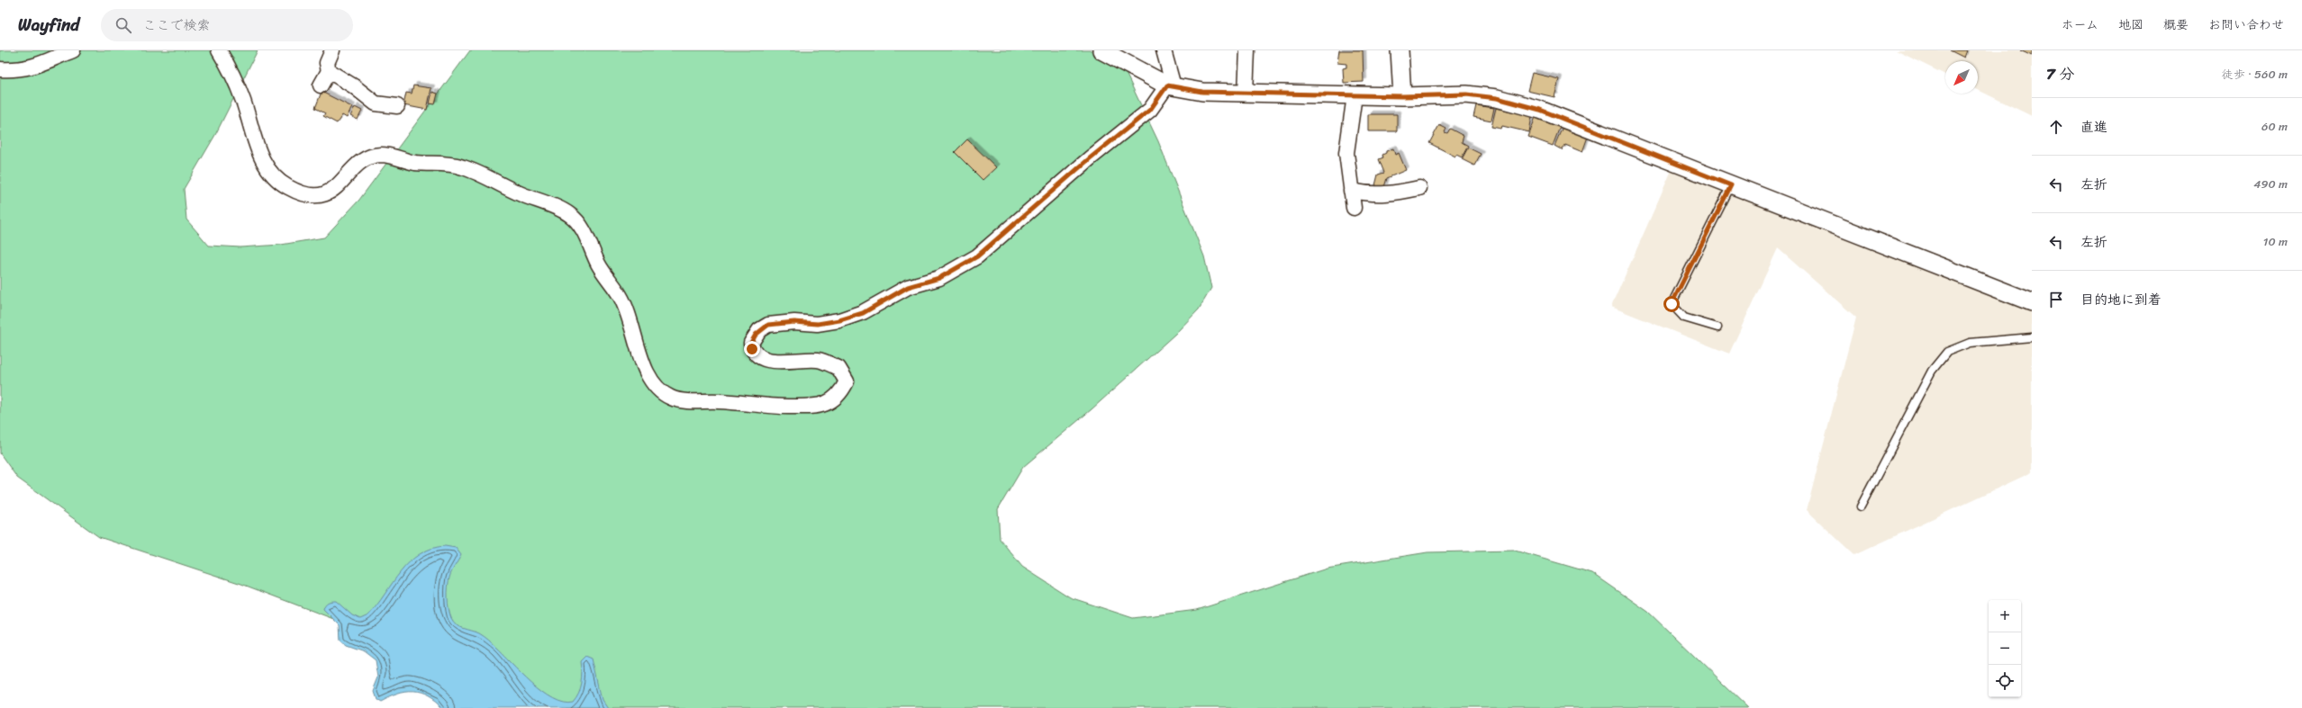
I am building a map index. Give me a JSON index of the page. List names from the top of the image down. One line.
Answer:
{"north":"bottom left","page":{"header":"Wayfind","search":"ここで検索","nav":["ホーム","地図","概要","お問い合わせ"],"heading":["7 分","徒歩 · 560 m"],"list":[["直進","60 m"],["左折","490 m"],["左折","10 m"],"目的地に到着"],"map_buttons":["+","−"]}}
